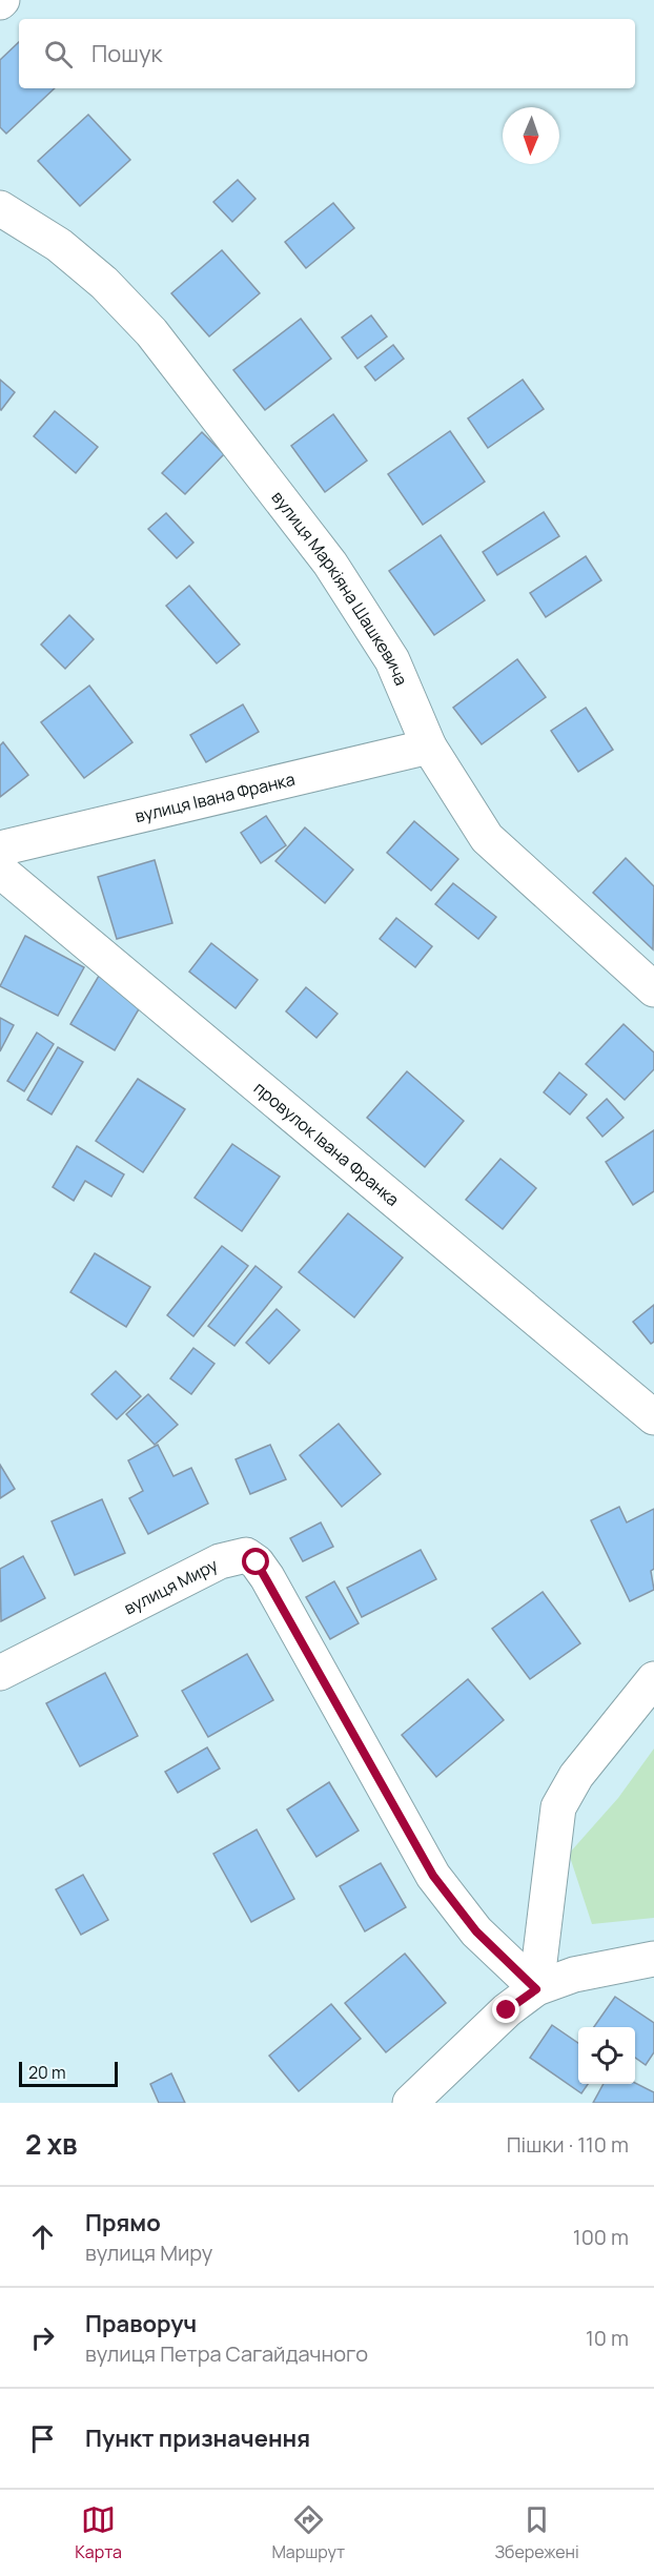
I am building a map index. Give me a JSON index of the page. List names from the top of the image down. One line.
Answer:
{"streets":{"street":["вулиця Маркіяна Шашкевича","вулиця Івана Франка","провулок Івана Франка","вулиця Миру"]},"crossings":[["вулиця Маркіяна Шашкевича","вулиця Івана Франка"]],"scale_bar":"20 m","north":"bottom","page":{"search":"Пошук","scale":"20 m","heading":["2 хв","Пішки · 110 m"],"list":[["Прямо","вулиця Миру","100 m"],["Праворуч","вулиця Петра Сагайдачного","10 m"],"Пункт призначення"],"nav":["Карта","Маршрут","Збережені"]}}
